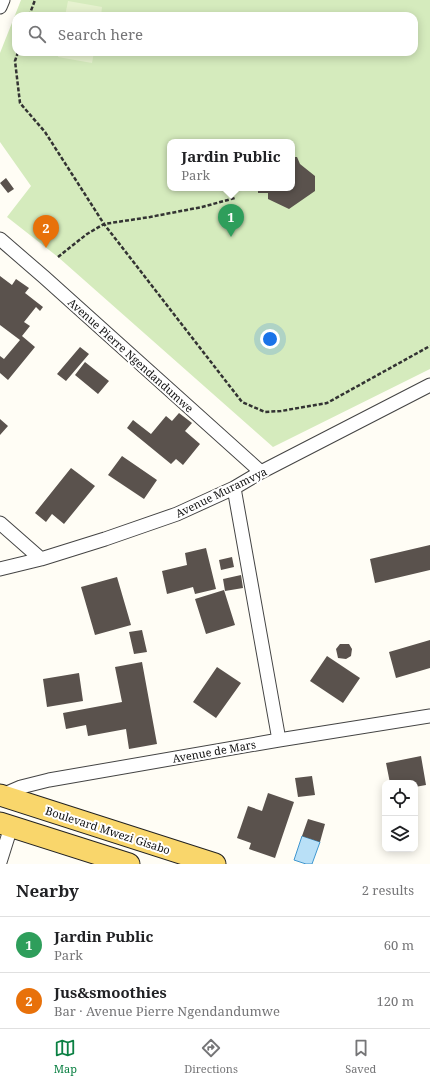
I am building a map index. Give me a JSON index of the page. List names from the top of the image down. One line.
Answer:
{"streets":{"main road":["Boulevard Mwezi Gisabo"],"street":["Avenue Pierre Ngendandumwe","Avenue Muramvya","Avenue de Mars"]},"crossings":[["Avenue Pierre Ngendandumwe","Avenue Muramvya"],["Avenue de Mars","Boulevard Mwezi Gisabo"]],"page":{"search":"Search here","popup":["Jardin Public","Park"],"pins":["1","2"],"heading":["Nearby","2 results"],"list":[{"mark":"1","name":"Jardin Public","note":"Park","value":"60 m"},{"mark":"2","name":"Jus&smoothies","note":"Bar · Avenue Pierre Ngendandumwe","value":"120 m"}],"nav":["Map","Directions","Saved"]}}
